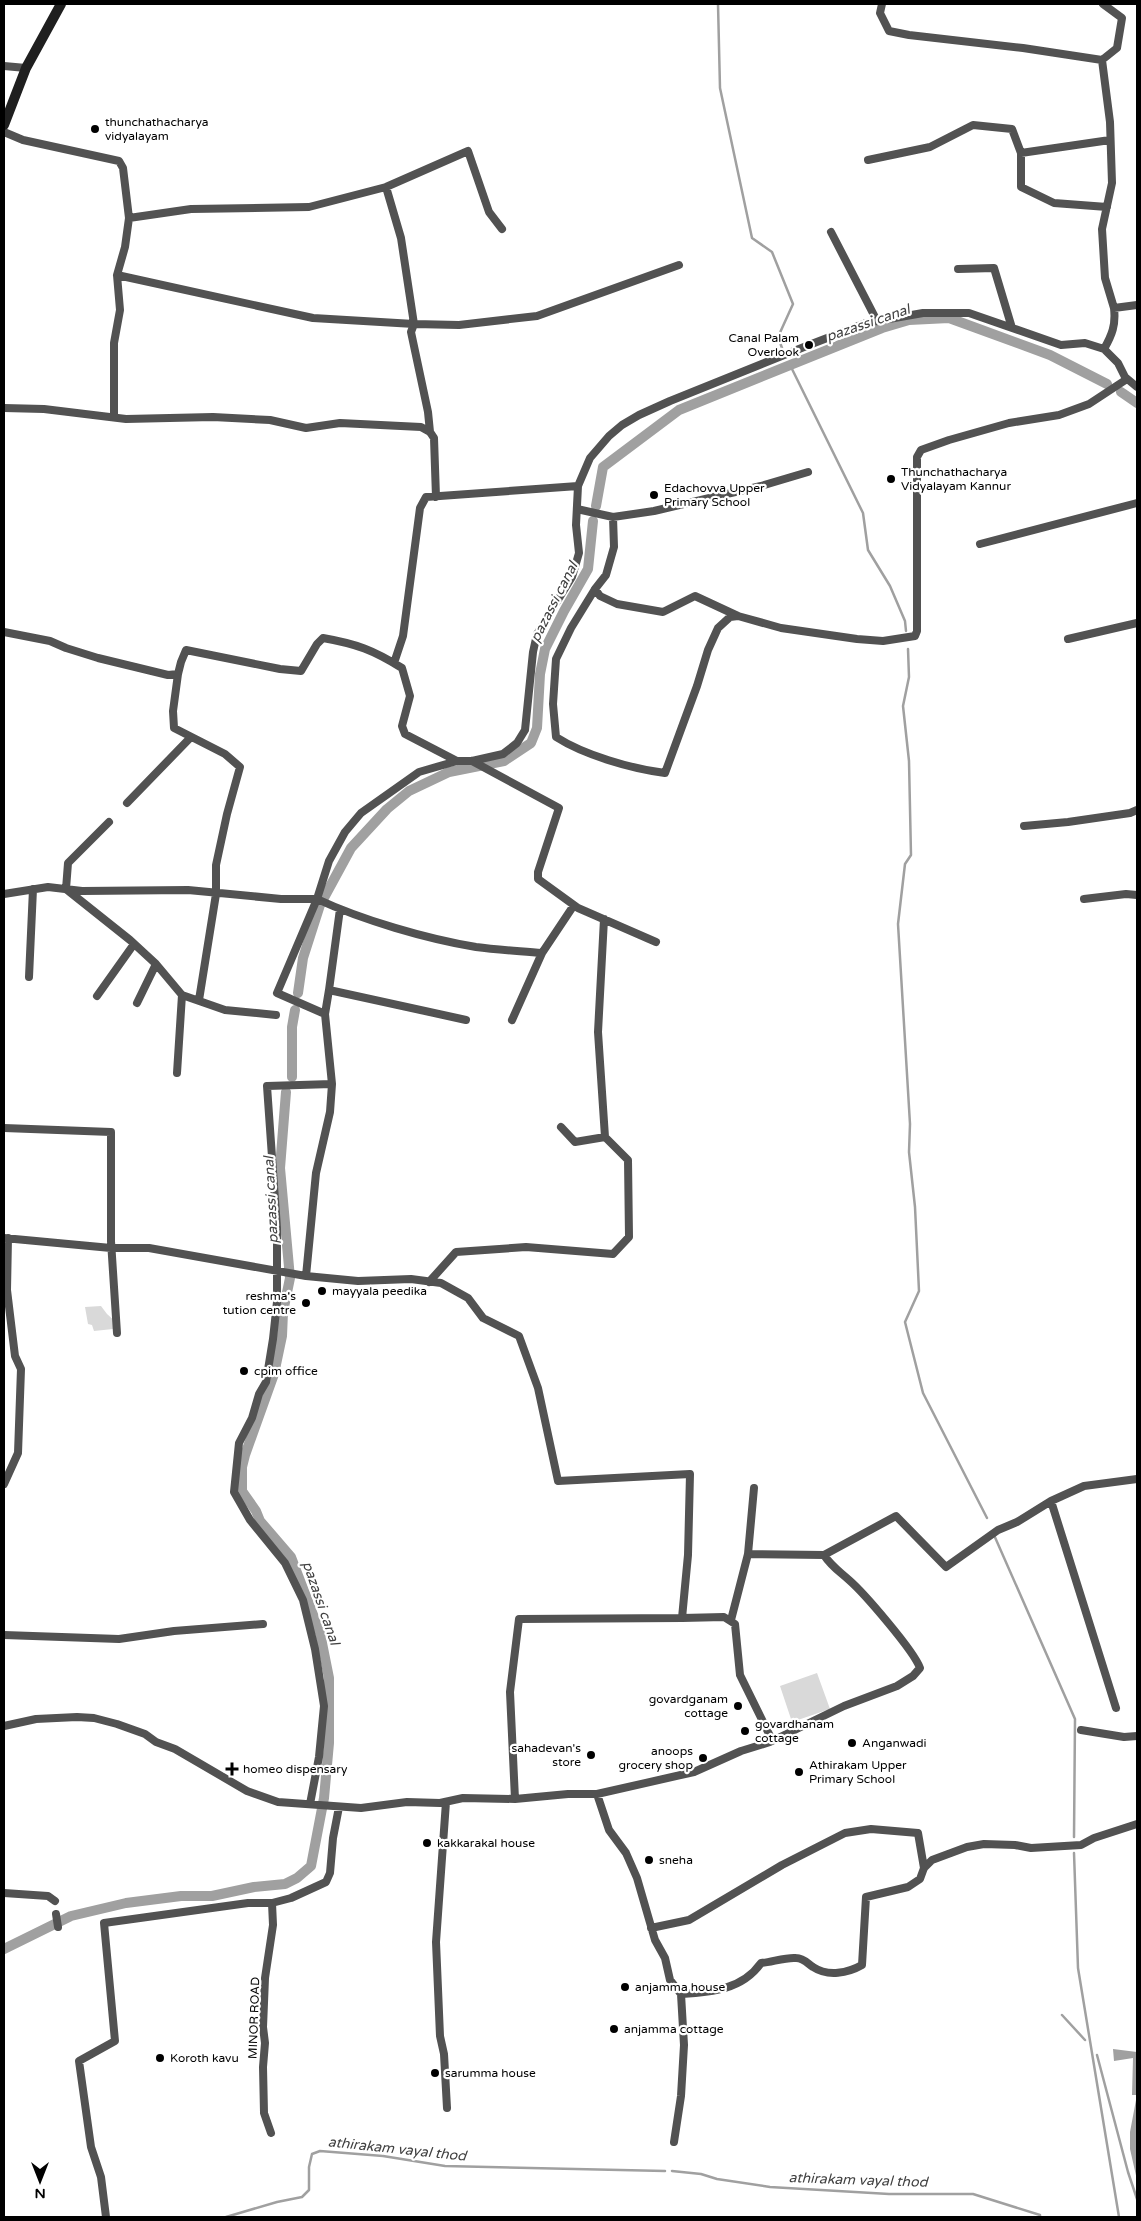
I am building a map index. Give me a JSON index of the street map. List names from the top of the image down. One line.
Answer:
{"streets":{"street":["MINOR ROAD"]},"water":["pazassi canal","athirakam vayal thod"],"places":{"other":["thunchathacharya vidyalayam","Canal Palam Overlook","Thunchathacharya Vidyalayam Kannur","Edachovva Upper Primary School","mayyala peedika","reshma's tution centre","cpim office","govardganam cottage","govardhanam cottage","Anganwadi","sahadevan's store","anoops grocery shop","Athirakam Upper Primary School","kakkarakal house","sneha","anjamma house","anjamma cottage","Koroth kavu","sarumma house"],"health":["homeo dispensary"]},"north":"bottom"}
